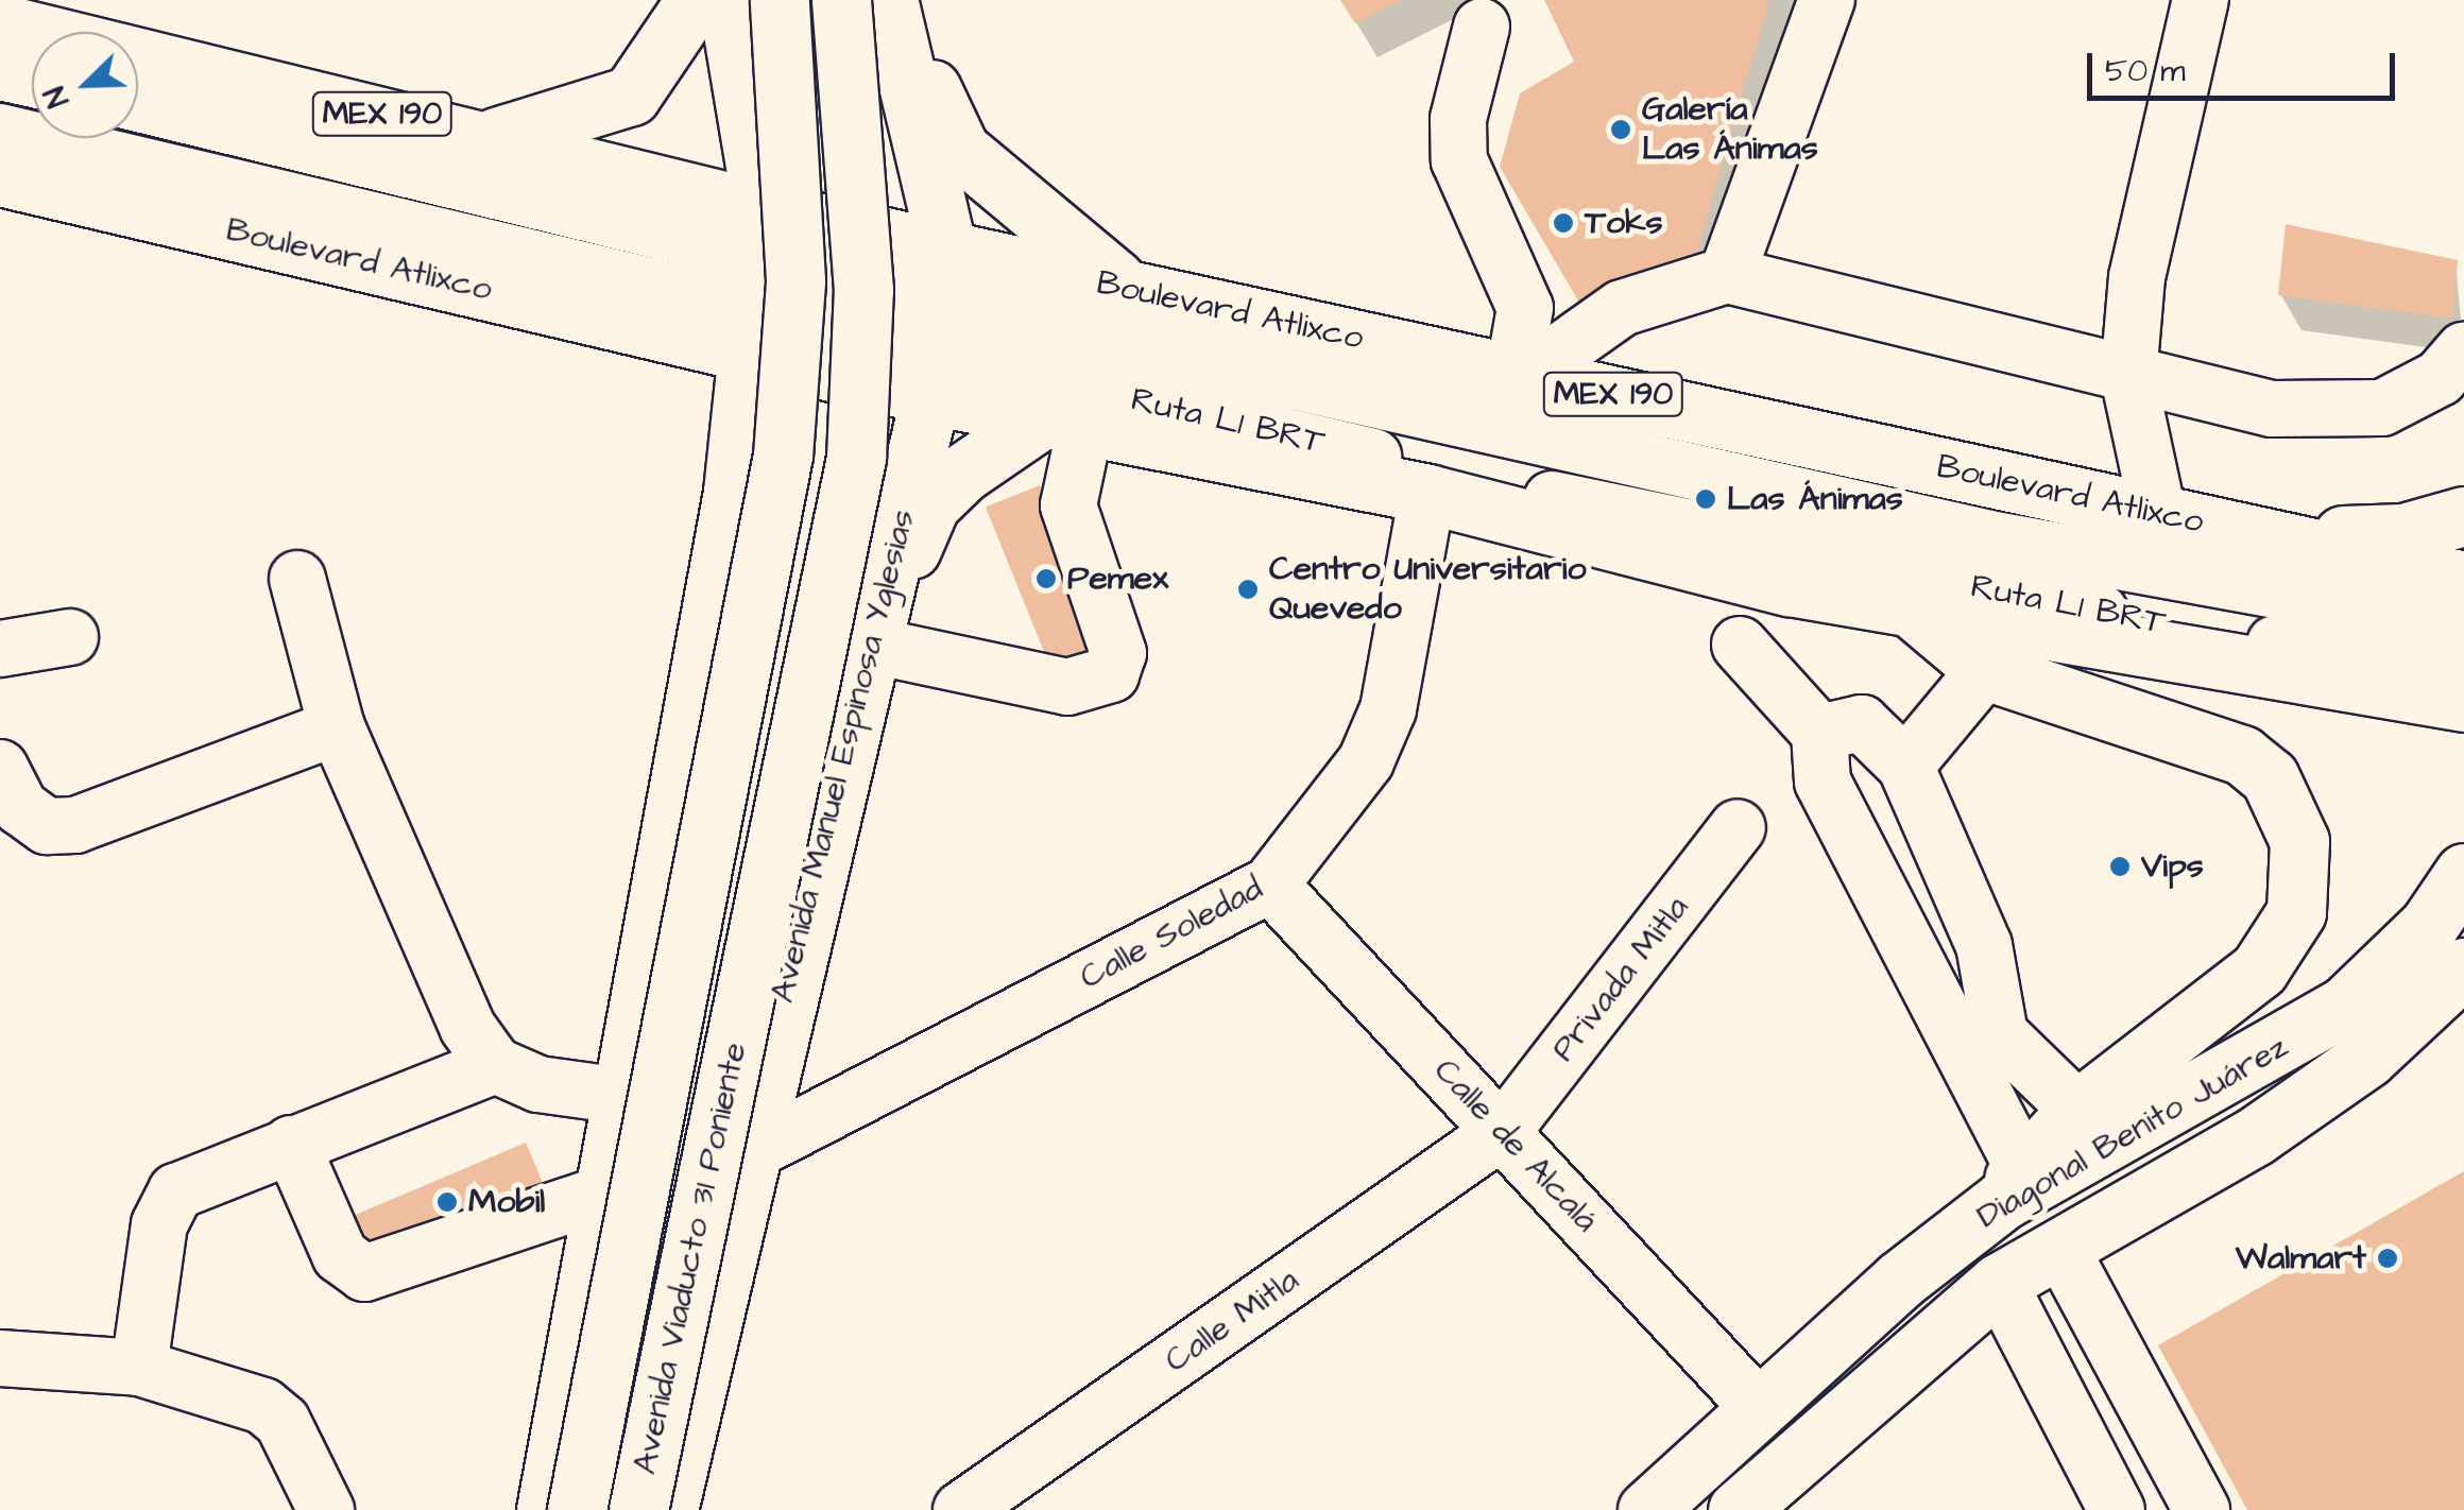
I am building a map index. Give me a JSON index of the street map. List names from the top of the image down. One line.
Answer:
{"streets":{"main road":["MEX 190","Boulevard Atlixco","Avenida Manuel Espinosa Yglesias","Diagonal Benito Juárez","Avenida Viaducto 31 Poniente"],"street":["Ruta L1 BRT","Calle Soledad","Privada Mitla","Calle de Alcalá","Calle Mitla"]},"crossings":[["Boulevard Atlixco","Ruta L1 BRT"],["Boulevard Atlixco","Avenida Manuel Espinosa Yglesias"],["Boulevard Atlixco","Calle Soledad"],["Ruta L1 BRT","Avenida Manuel Espinosa Yglesias"],["Avenida Manuel Espinosa Yglesias","Calle Soledad"],["Calle Soledad","Calle de Alcalá"],["Privada Mitla","Calle de Alcalá"],["Privada Mitla","Calle Mitla"],["Diagonal Benito Juárez","Calle de Alcalá"],["Calle de Alcalá","Calle Mitla"]],"places":["Galería Las Ánimas","Toks","Las Ánimas","Pemex","Centro Universitario Quevedo","Vips","Mobil","Walmart"],"scale_bar":"50 m","north":"bottom left"}
